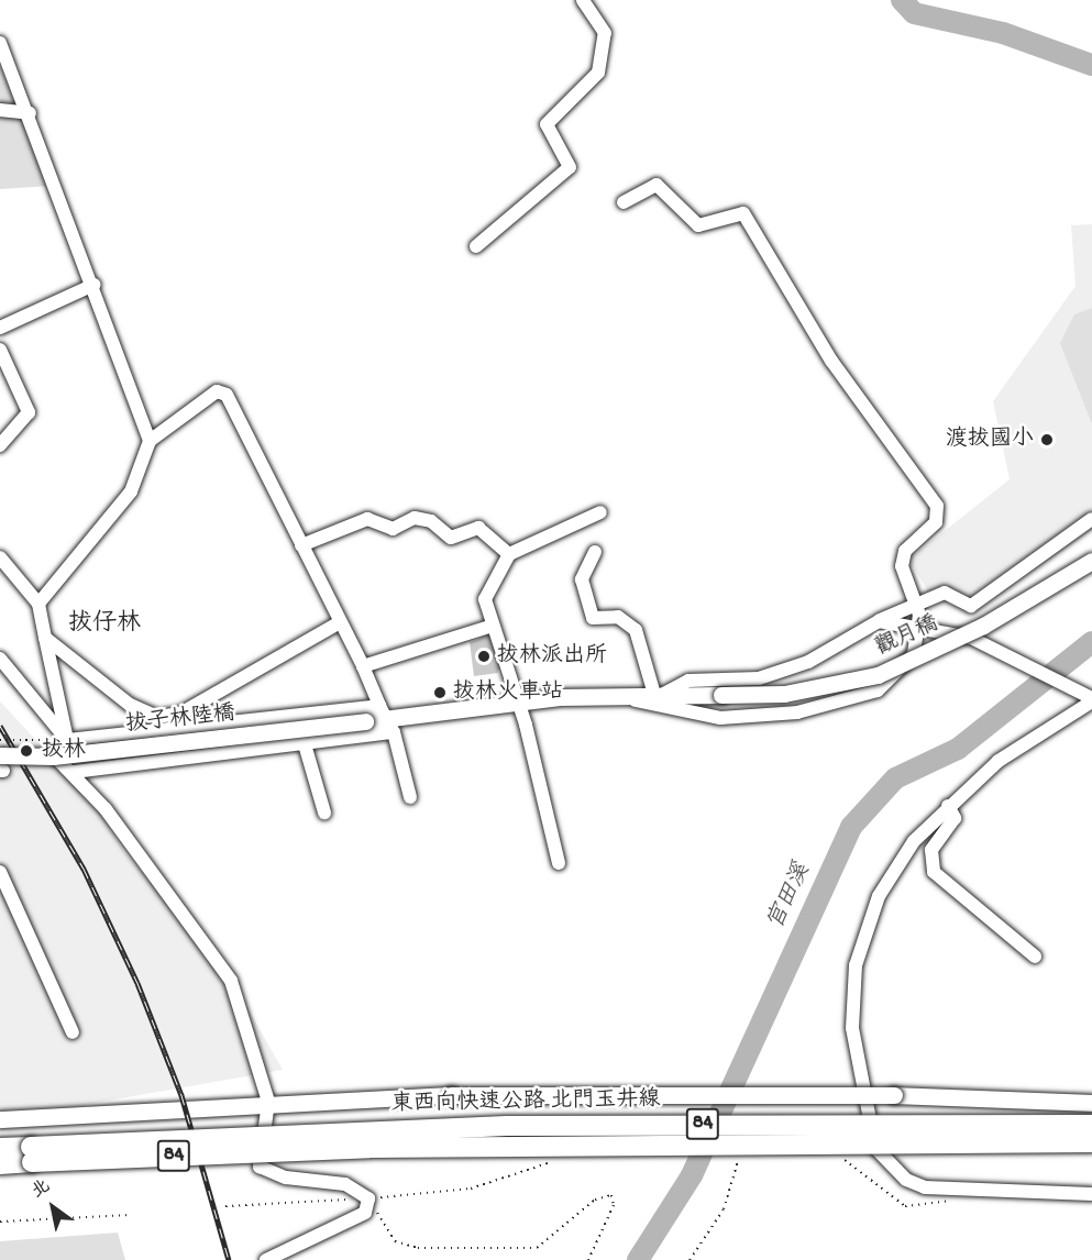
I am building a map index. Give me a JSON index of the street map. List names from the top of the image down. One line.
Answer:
{"streets":{"highway":["東西向快速公路 北門玉井線","84"],"main road":["觀月穚","拔子林陸橋"]},"crossings":[["觀月穚","拔子林陸橋"]],"districts":["拔仔林"],"water":["官田溪"],"places":["渡拔國小","拔林派出所","拔林火車站","拔林"],"north":"top left"}
